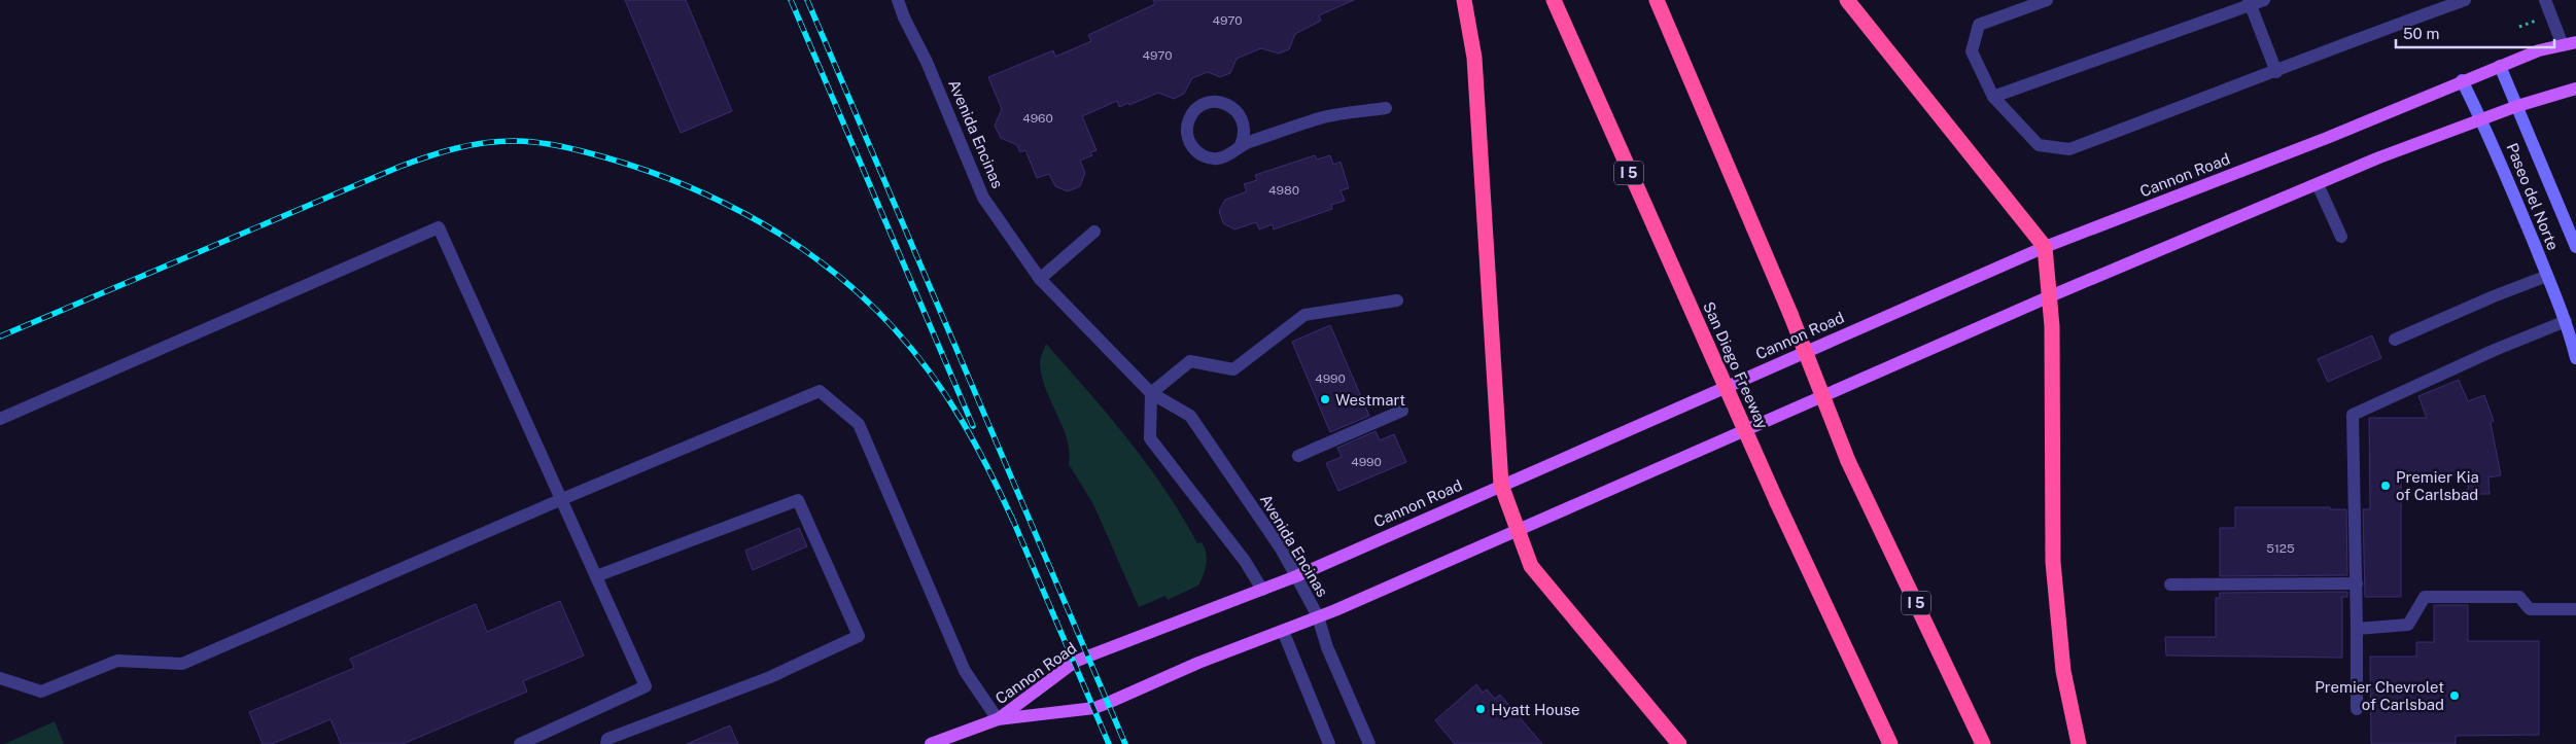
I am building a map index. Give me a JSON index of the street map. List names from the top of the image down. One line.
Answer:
{"streets":{"highway":["I 5","San Diego Freeway"],"main road":["Cannon Road","Paseo del Norte"],"street":["Avenida Encinas"]},"crossings":[["Avenida Encinas","Cannon Road"],["Cannon Road","Paseo del Norte"]],"places":["Westmart","Premier Kia of Carlsbad","Premier Chevrolet of Carlsbad","Hyatt House"],"house_numbers":["4970","4970","4960","4980","4990","4990","5125"],"scale_bar":"50 m"}
